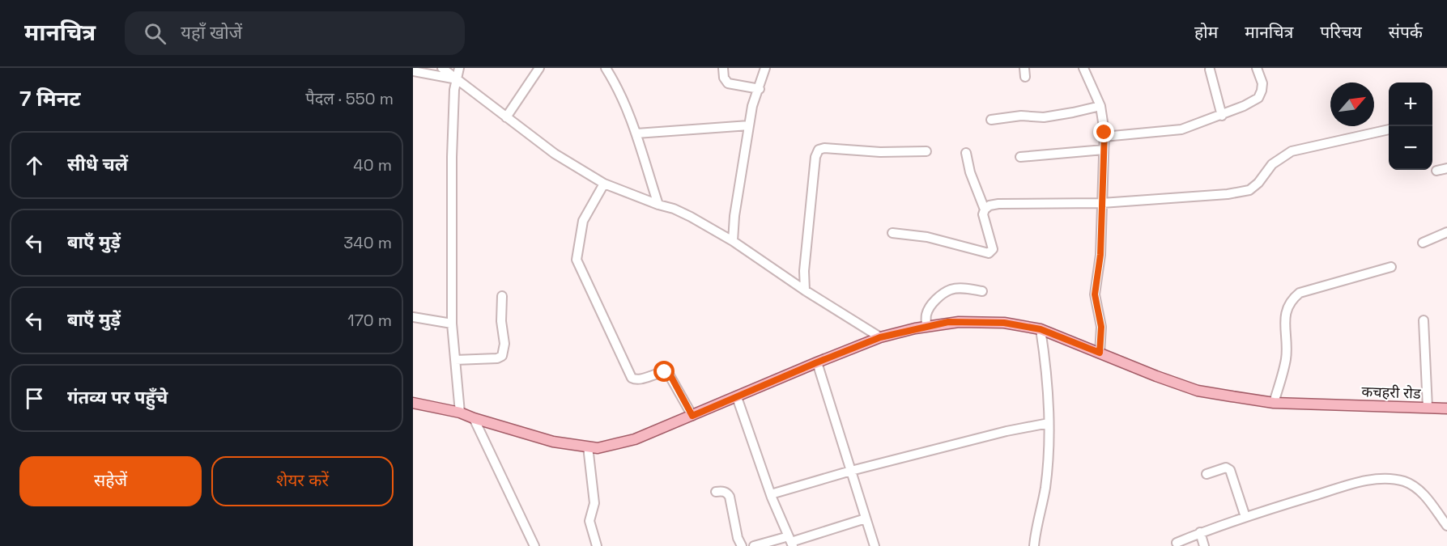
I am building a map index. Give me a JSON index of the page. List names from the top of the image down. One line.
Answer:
{"streets":{"main road":["कचहरी रोड"]},"north":"top right","page":{"header":"मानचित्र","search":"यहाँ खोजें","nav":["होम","मानचित्र","परिचय","संपर्क"],"heading":["7 मिनट","पैदल · 550 m"],"map_buttons":["+","−"],"list":[["सीधे चलें","40 m"],["बाएँ मुड़ें","340 m"],["बाएँ मुड़ें","170 m"],"गंतव्य पर पहुँचे"],"buttons":["सहेजें","शेयर करें"]}}
